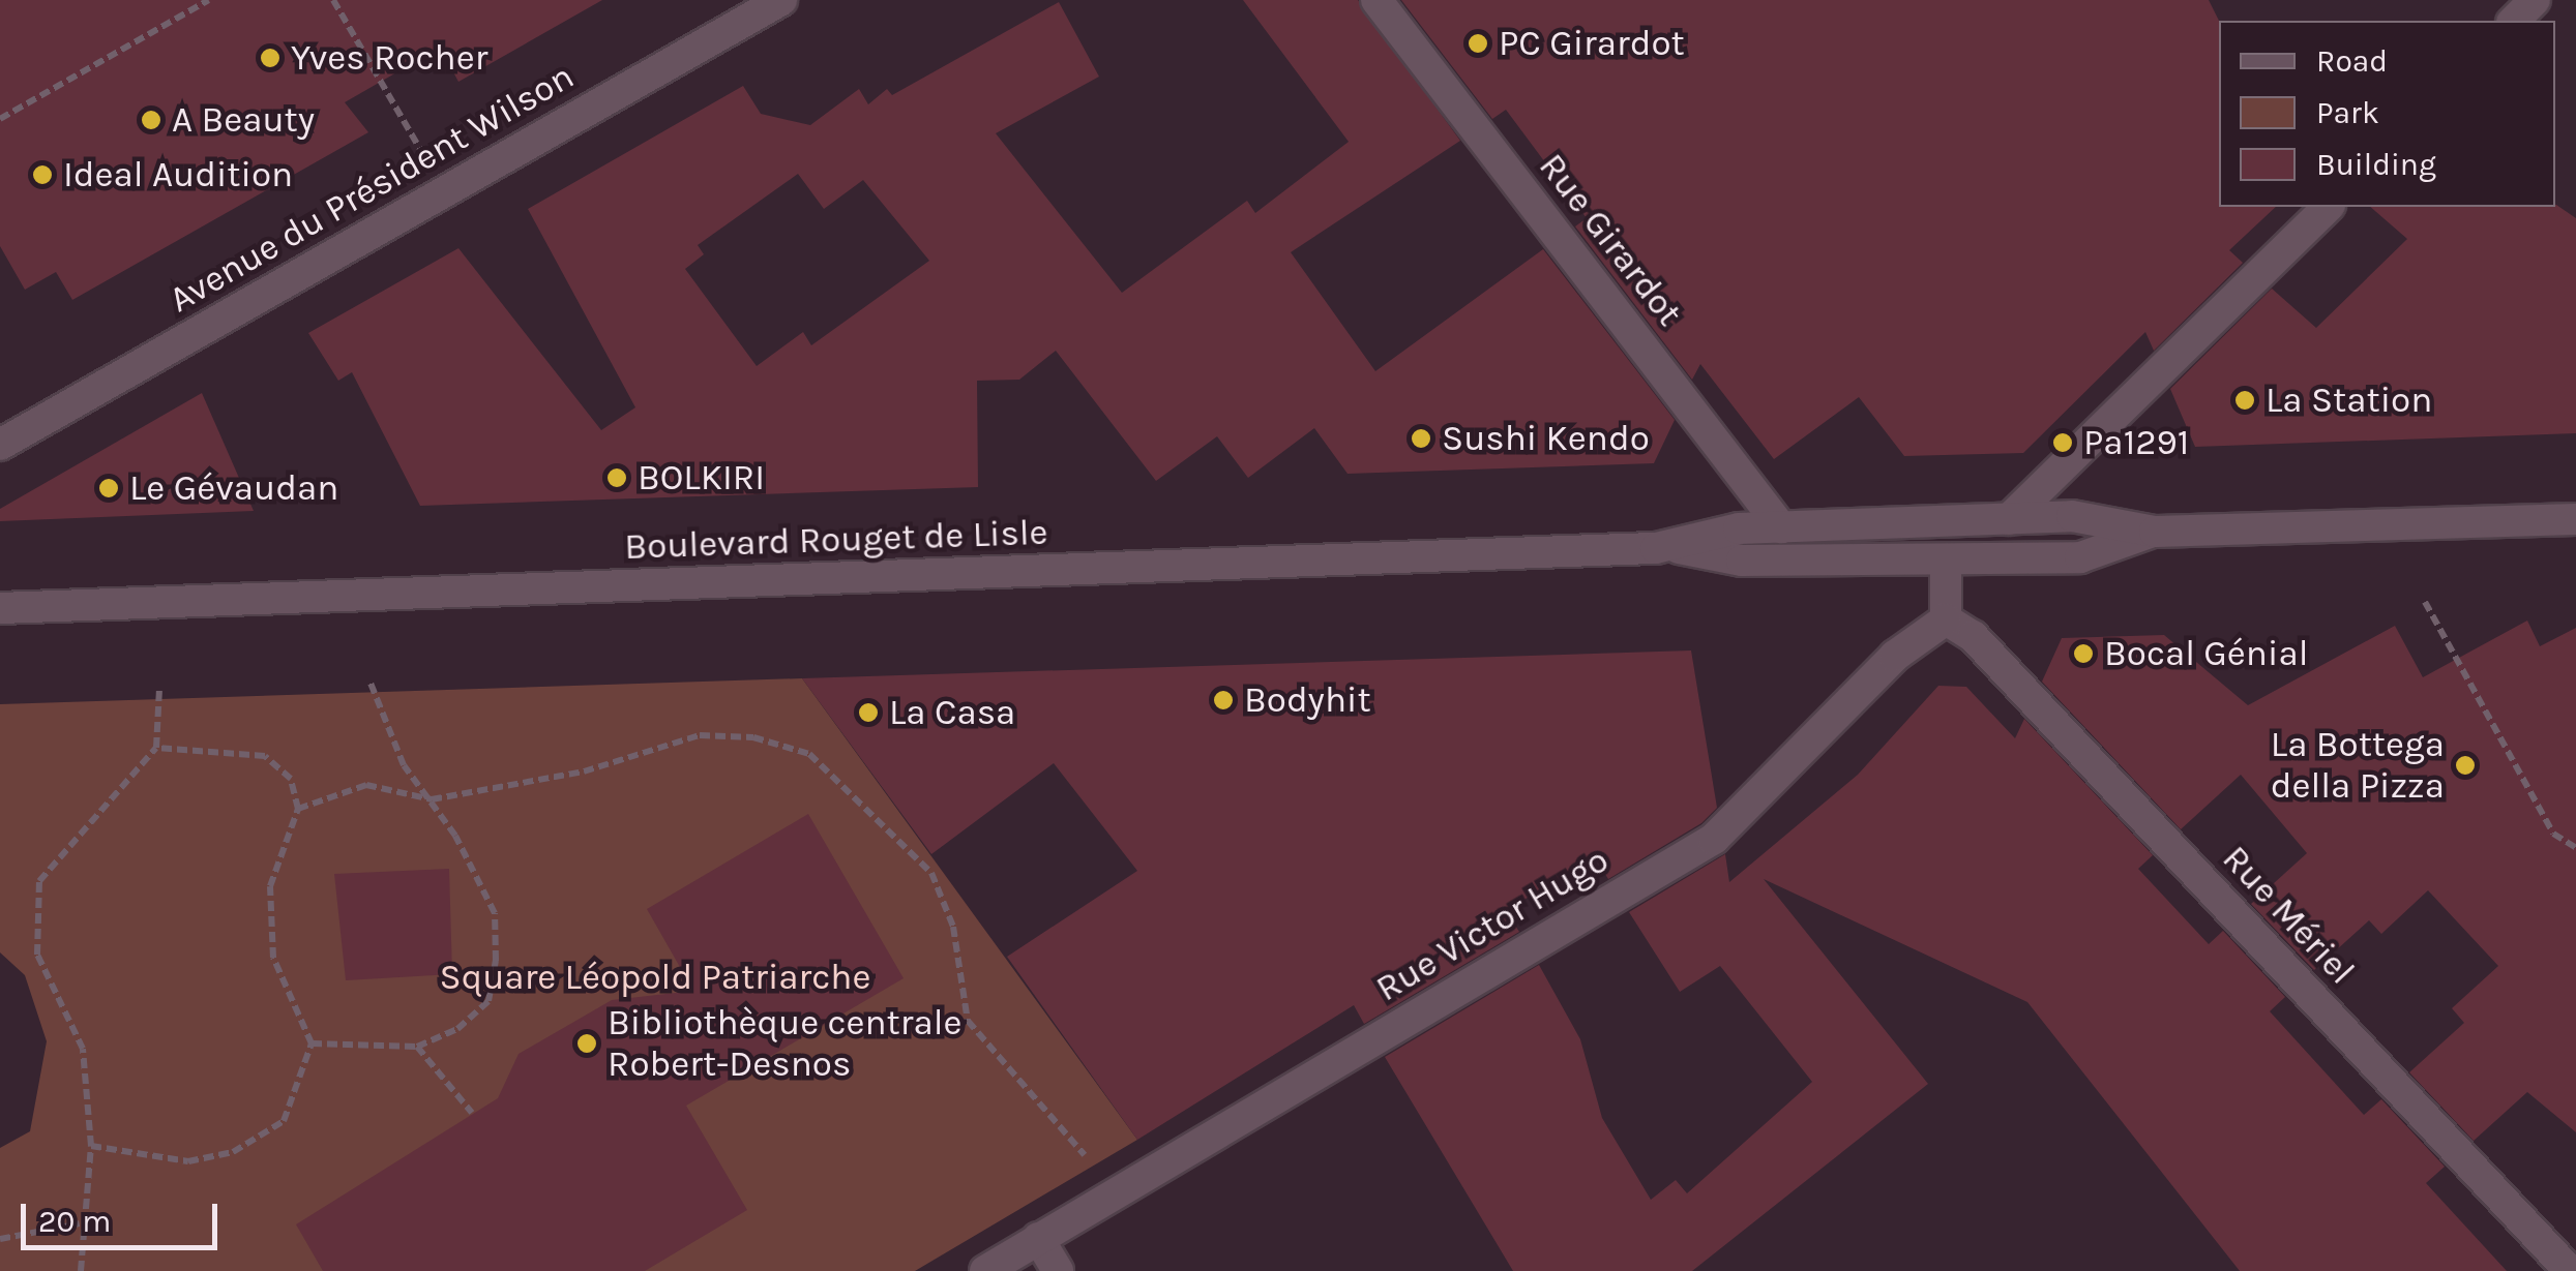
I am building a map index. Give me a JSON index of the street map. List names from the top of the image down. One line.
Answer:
{"streets":{"street":["Avenue du Président Wilson","Rue Girardot","Boulevard Rouget de Lisle","Rue Mériel","Rue Victor Hugo"]},"crossings":[["Rue Girardot","Boulevard Rouget de Lisle"],["Rue Mériel","Rue Victor Hugo"]],"parks":["Square Léopold Patriarche"],"places":["PC Girardot","Yves Rocher","A Beauty","Ideal Audition","La Station","Sushi Kendo","Pa1291","BOLKIRI","Le Gévaudan","Bocal Génial","Bodyhit","La Casa","La Bottega della Pizza","Bibliothèque centrale Robert-Desnos"],"legend":["Road","Park","Building"],"scale_bar":"20 m"}
